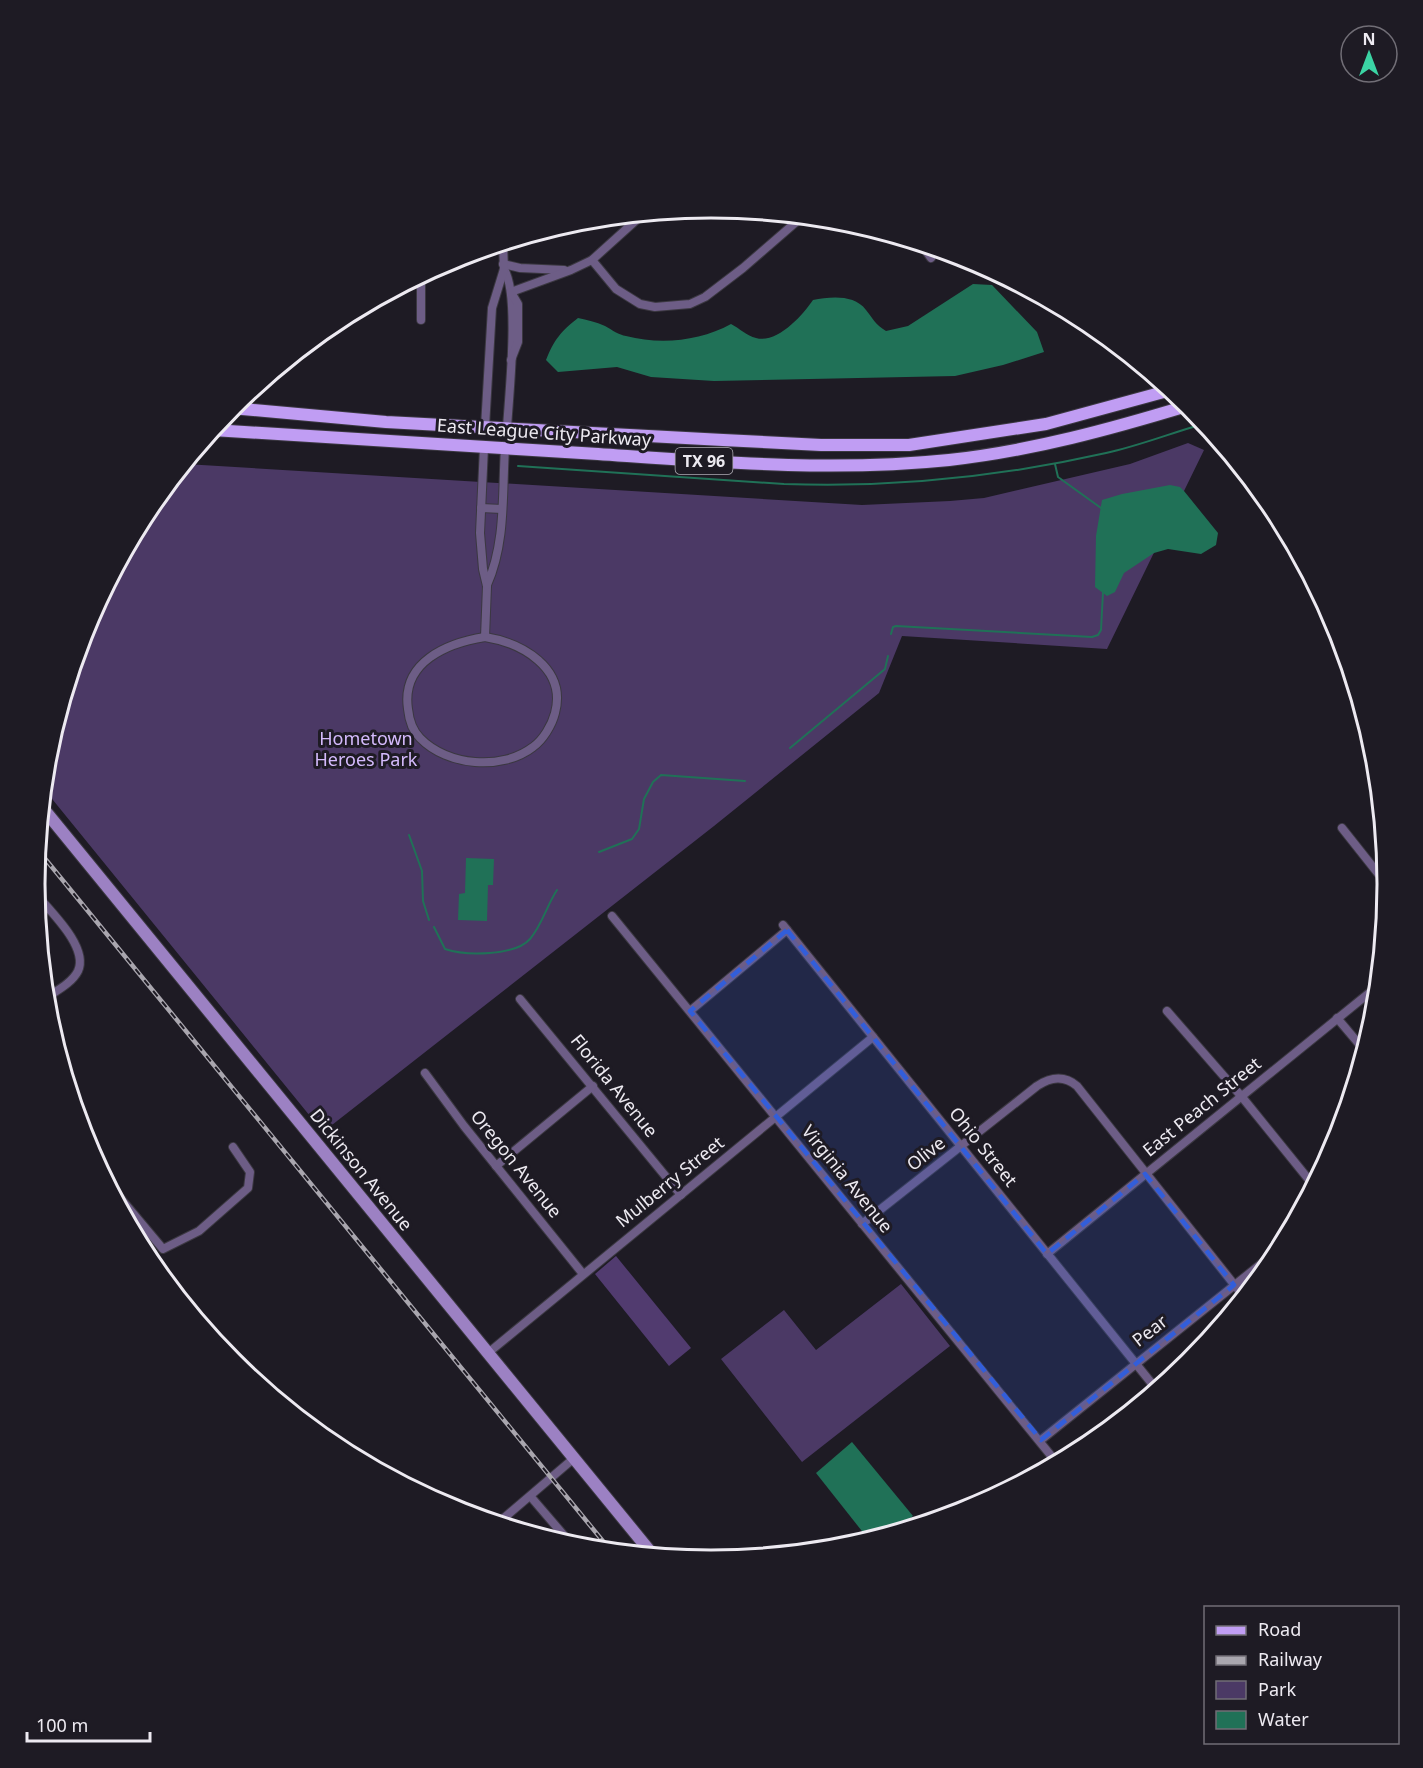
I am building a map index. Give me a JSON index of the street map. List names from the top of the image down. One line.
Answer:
{"streets":{"main road":["East League City Parkway","TX 96"],"street":["Florida Avenue","East Peach Street","Ohio Street","Olive","Oregon Avenue","Dickinson Avenue","Virginia Avenue","Mulberry Street","Pear"]},"crossings":[["Florida Avenue","Mulberry Street"],["East Peach Street","Ohio Street"],["East Peach Street","Olive"],["Ohio Street","Olive"],["Ohio Street","Virginia Avenue"],["Ohio Street","Mulberry Street"],["Ohio Street","Pear"],["Olive","Virginia Avenue"],["Oregon Avenue","Mulberry Street"],["Dickinson Avenue","Mulberry Street"],["Virginia Avenue","Mulberry Street"],["Virginia Avenue","Pear"]],"parks":["Hometown Heroes Park"],"legend":["Road","Railway","Park","Water"],"scale_bar":"100 m","north":"top"}
